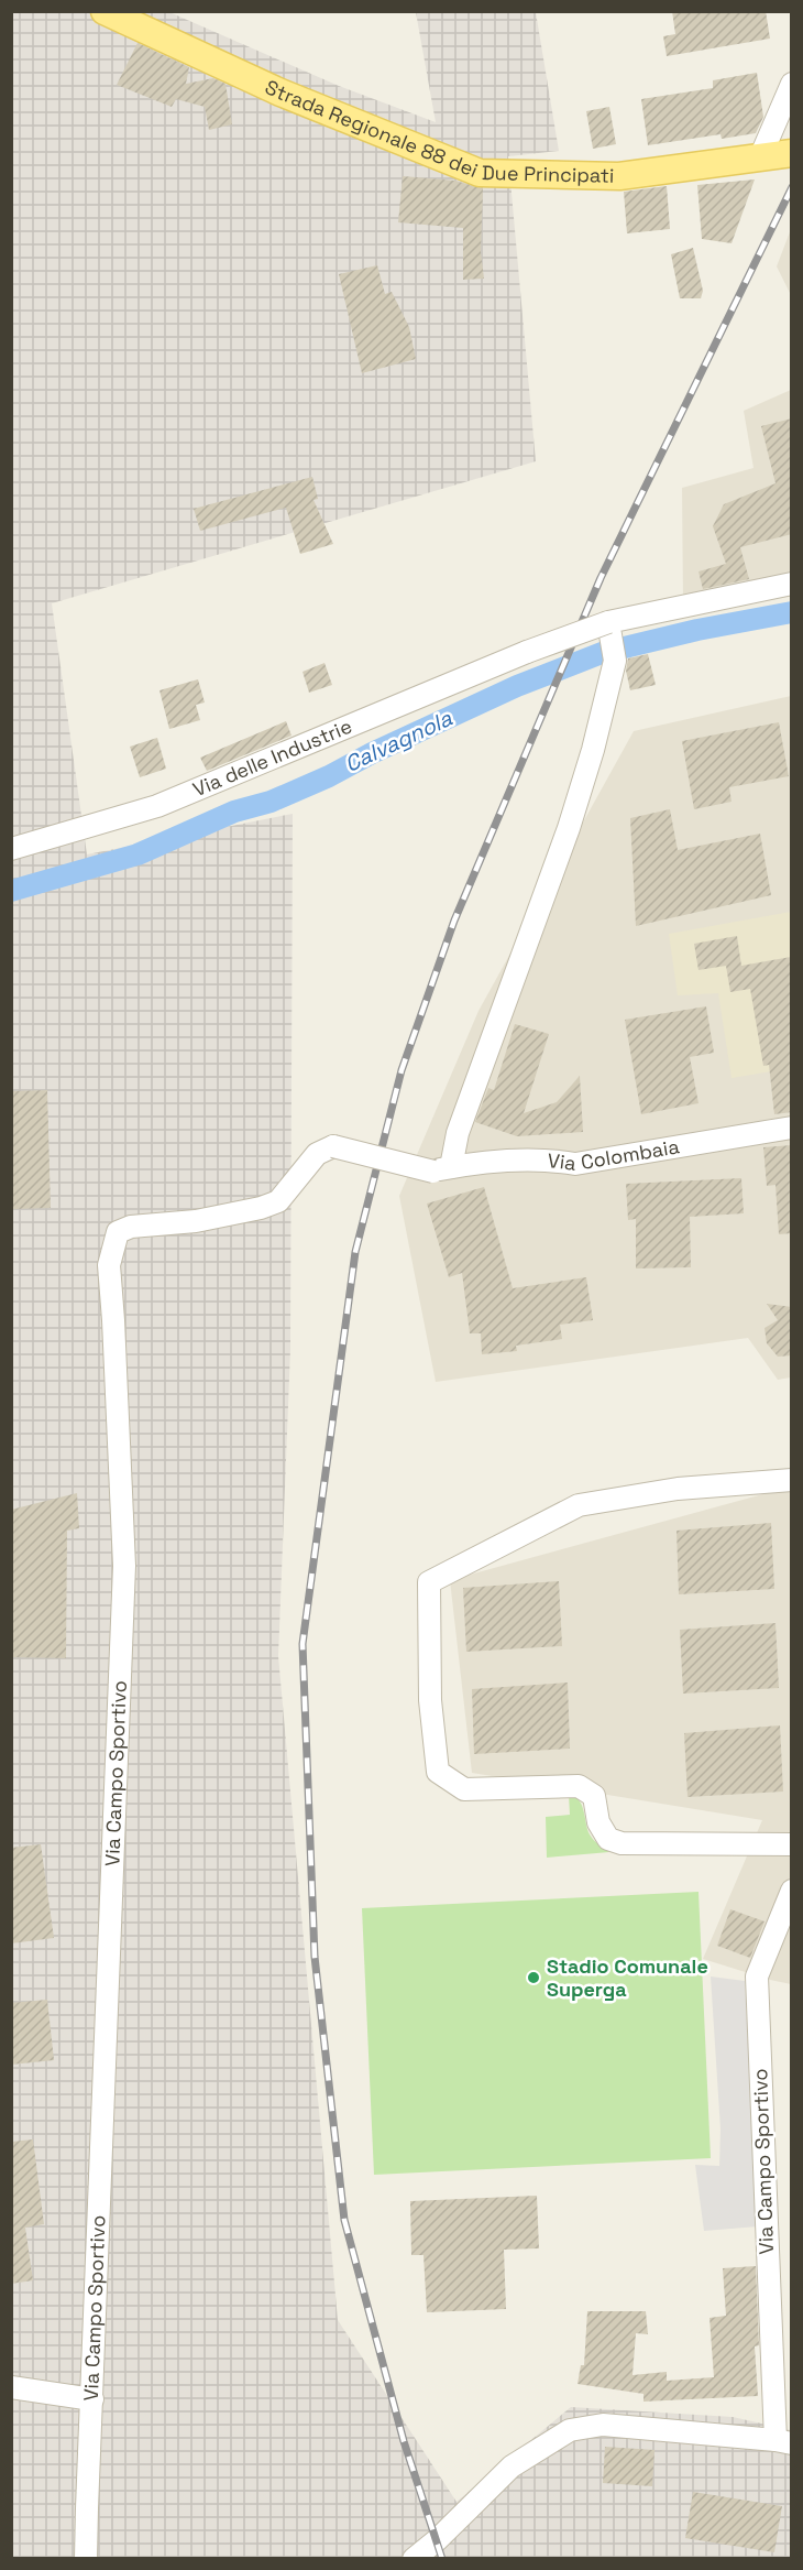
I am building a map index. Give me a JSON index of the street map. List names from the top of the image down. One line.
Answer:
{"streets":{"main road":["Strada Regionale 88 dei Due Principati"],"street":["Via delle Industrie","Via Colombaia","Via Campo Sportivo"]},"crossings":[["Via Colombaia","Via Campo Sportivo"]],"water":["Calvagnola"],"places":["Stadio Comunale Superga"]}
